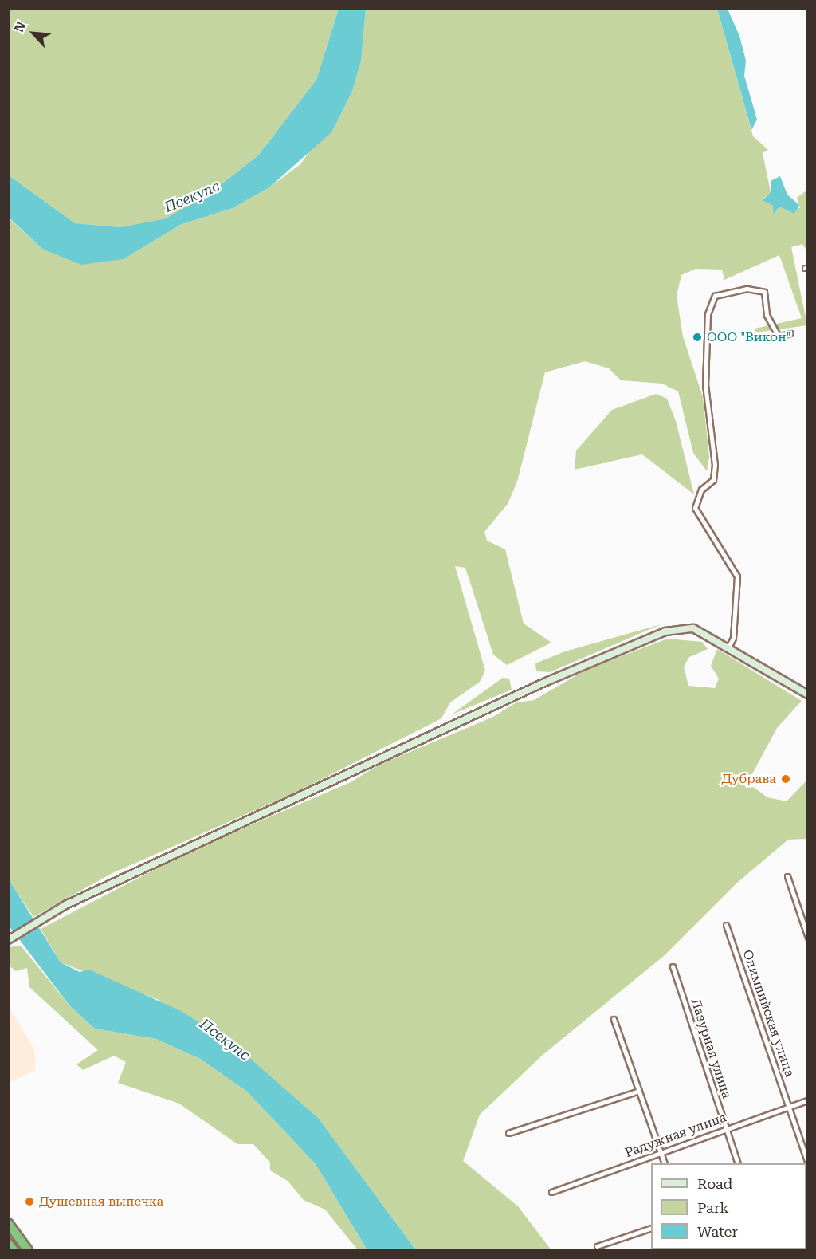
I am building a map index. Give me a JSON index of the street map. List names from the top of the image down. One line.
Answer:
{"streets":{"street":["Олимпийская улица","Лазурная улица","Радужная улица"]},"crossings":[["Олимпийская улица","Радужная улица"],["Лазурная улица","Радужная улица"]],"water":["Псекупс"],"places":["ООО \"Викон\"","Дубрава","Душевная выпечка"],"legend":["Road","Park","Water"],"north":"top left"}
